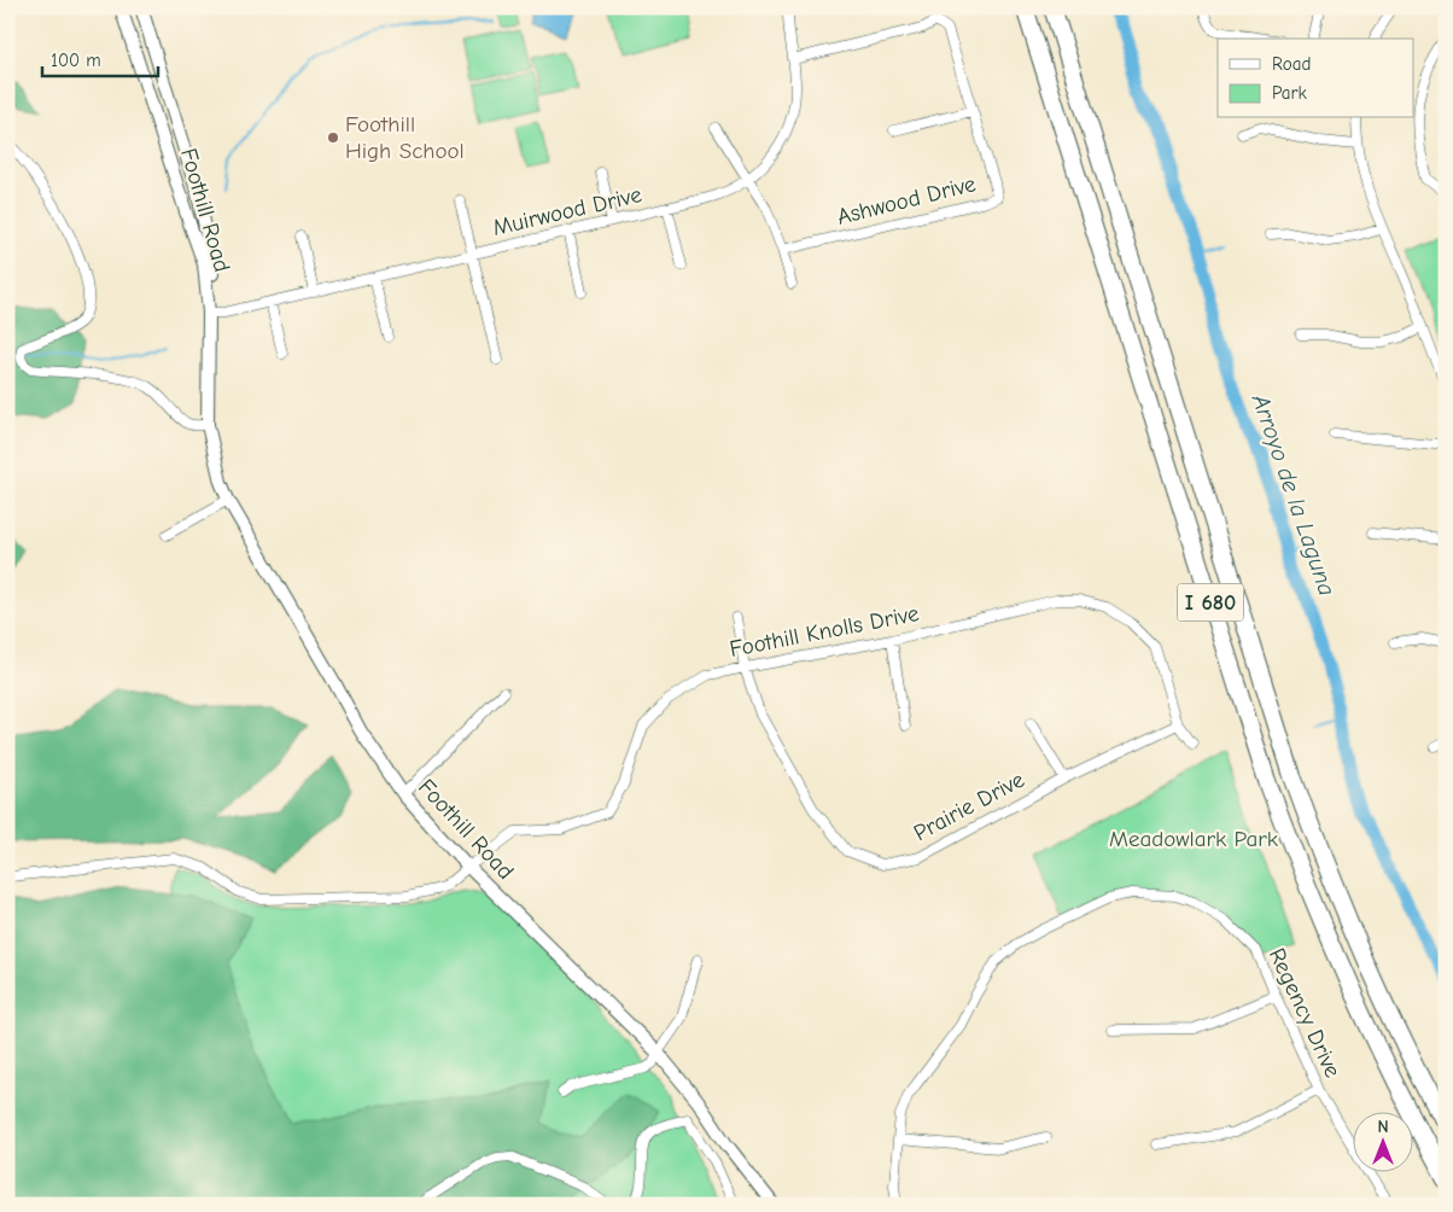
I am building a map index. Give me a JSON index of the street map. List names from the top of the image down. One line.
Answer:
{"streets":{"highway":["I 680"],"main road":["Foothill Road"],"street":["Ashwood Drive","Muirwood Drive","Foothill Knolls Drive","Prairie Drive","Regency Drive"]},"crossings":[["Ashwood Drive","Muirwood Drive"],["Foothill Road","Muirwood Drive"],["Foothill Road","Foothill Knolls Drive"],["Foothill Knolls Drive","Prairie Drive"]],"water":["Arroyo de la Laguna"],"parks":["Meadowlark Park"],"places":["Foothill High School"],"legend":["Road","Park"],"scale_bar":"100 m","north":"top"}
